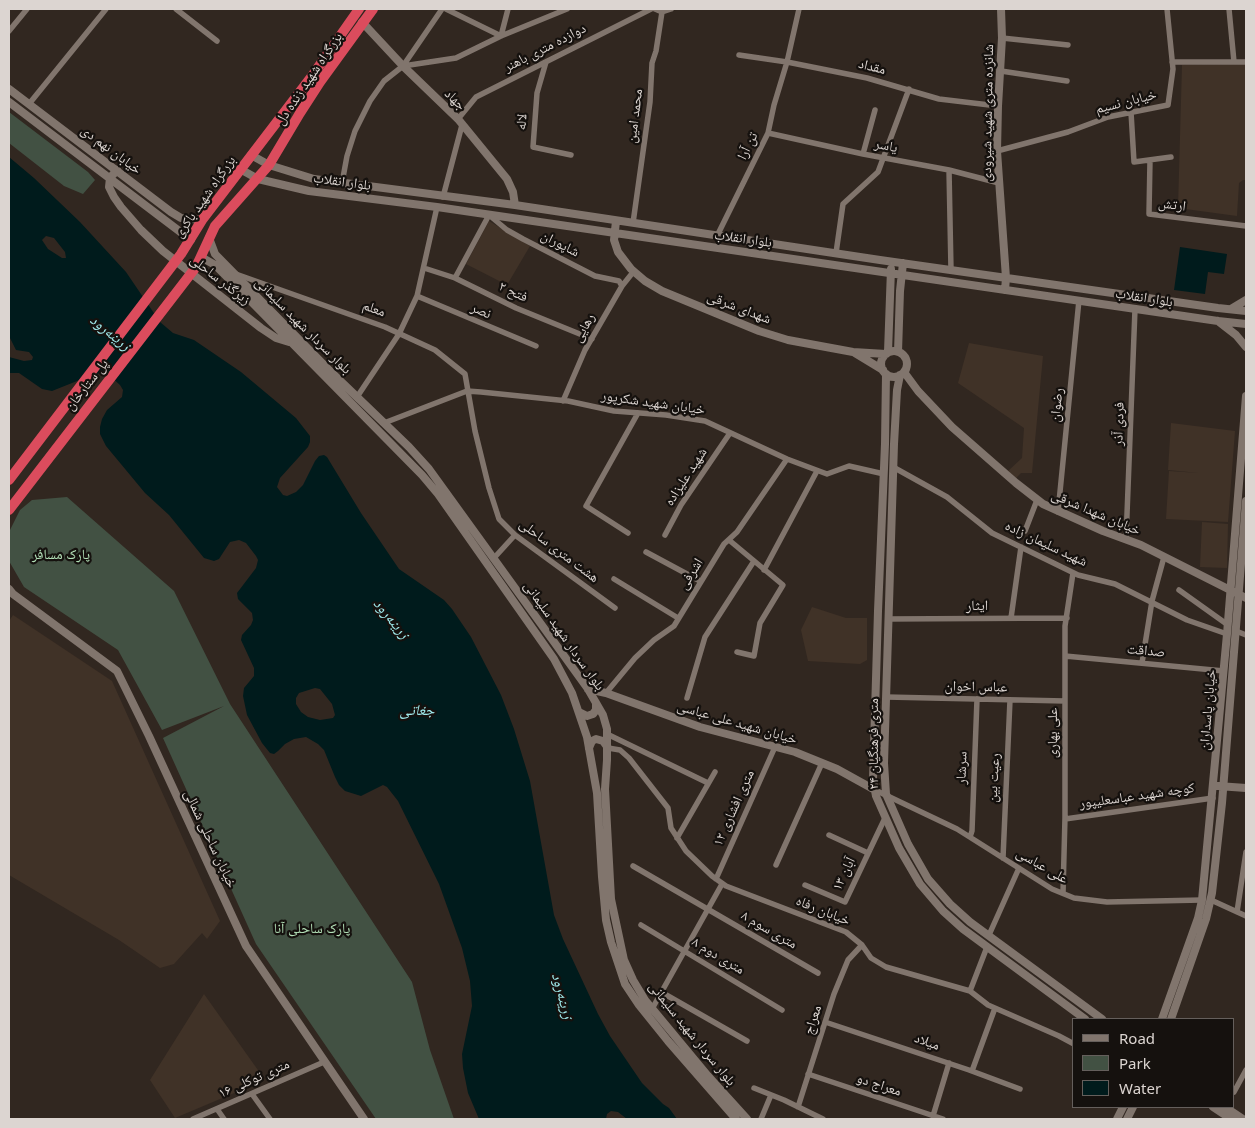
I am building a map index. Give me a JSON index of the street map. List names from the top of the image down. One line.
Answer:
{"streets":{"highway":["بزرگراه شهید زنده دل","بزرگراه شهید باکری","پل ستارخان"],"main road":["جهاد","شانزده متری شهید شیرودی","خیابان نهم دی","بلوار انقلاب","زیرگذر ساحلی","شهدای شرقی","بلوار سردار شهید سلیمانی","خیابان شهدا شرقی","خیابان پاسداران","خیابان شهید علی عباسی","۲۴ متری فرهنگیان","خیابان ساحلی شمالی"],"street":["دوازده متری باهنر","مقداد","خیابان نسیم","محمد امین","لاله","تن آرا","یاسر","ارتش","شاپوران","فتح ۲","معلم","نصر","رهایی","خیابان شهید شکرپور","رضوان","فردی آذر","شهید علیزاده","شهید سلیمان زاده","هشت متری ساحلی","اشرفی","ایثار","صداقت","عباس اخوان","علی بهاری","سرشار","رعیت بین","کوچه شهید عباسعلیپور","۱۲ متری افشاری","علی عباسی","۱۳ آبان","خیابان رفاه","۸ متری سوم","۸ متری دوم","معراج","میلاد","۱۶ متری توکلی","معراج دو"]},"crossings":[["دوازده متری باهنر","جهاد"],["دوازده متری باهنر","لاله"],["مقداد","شانزده متری شهید شیرودی"],["مقداد","تن آرا"],["بزرگراه شهید زنده دل","جهاد"],["بزرگراه شهید زنده دل","بلوار انقلاب"],["بزرگراه شهید زنده دل","بزرگراه شهید باکری"],["جهاد","بلوار انقلاب"],["خیابان نسیم","شانزده متری شهید شیرودی"],["شانزده متری شهید شیرودی","یاسر"],["شانزده متری شهید شیرودی","بلوار انقلاب"],["محمد امین","بلوار انقلاب"],["تن آرا","یاسر"],["تن آرا","بلوار انقلاب"],["خیابان نهم دی","بزرگراه شهید باکری"],["خیابان نهم دی","زیرگذر ساحلی"],["بلوار انقلاب","بزرگراه شهید باکری"],["بلوار انقلاب","شاپوران"],["بلوار انقلاب","شهدای شرقی"],["بلوار انقلاب","رضوان"],["بلوار انقلاب","فردی آذر"],["بزرگراه شهید باکری","بلوار سردار شهید سلیمانی"],["بزرگراه شهید باکری","پل ستارخان"],["شاپوران","رهایی"],["زیرگذر ساحلی","بلوار سردار شهید سلیمانی"],["فتح ۲","رهایی"],["شهدای شرقی","رهایی"],["شهدای شرقی","خیابان شهدا شرقی"],["شهدای شرقی","۲۴ متری فرهنگیان"],["معلم","بلوار سردار شهید سلیمانی"],["معلم","خیابان شهید شکرپور"],["معلم","هشت متری ساحلی"],["بلوار سردار شهید سلیمانی","پل ستارخان"],["بلوار سردار شهید سلیمانی","خیابان شهید علی عباسی"],["بلوار سردار شهید سلیمانی","خیابان رفاه"],["رهایی","خیابان شهید شکرپور"],["خیابان شهید شکرپور","شهید علیزاده"],["خیابان شهید شکرپور","هشت متری ساحلی"],["خیابان شهید شکرپور","اشرفی"],["خیابان شهید شکرپور","۲۴ متری فرهنگیان"],["رضوان","خیابان شهدا شرقی"],["فردی آذر","خیابان شهدا شرقی"],["خیابان شهدا شرقی","خیابان پاسداران"],["خیابان شهدا شرقی","۲۴ متری فرهنگیان"],["شهید سلیمان زاده","خیابان پاسداران"],["شهید سلیمان زاده","علی بهاری"],["شهید سلیمان زاده","۲۴ متری فرهنگیان"],["اشرفی","خیابان شهید علی عباسی"],["ایثار","علی بهاری"],["ایثار","۲۴ متری فرهنگیان"],["صداقت","خیابان پاسداران"],["صداقت","علی بهاری"],["عباس اخوان","علی بهاری"],["عباس اخوان","۲۴ متری فرهنگیان"],["عباس اخوان","سرشار"],["عباس اخوان","رعیت بین"],["خیابان پاسداران","کوچه شهید عباسعلیپور"],["خیابان پاسداران","علی عباسی"],["خیابان شهید علی عباسی","۲۴ متری فرهنگیان"],["خیابان شهید علی عباسی","۱۲ متری افشاری"],["خیابان شهید علی عباسی","علی عباسی"],["علی بهاری","کوچه شهید عباسعلیپور"],["علی بهاری","علی عباسی"],["۲۴ متری فرهنگیان","علی عباسی"],["۲۴ متری فرهنگیان","۱۳ آبان"],["سرشار","علی عباسی"],["رعیت بین","علی عباسی"],["۱۲ متری افشاری","خیابان رفاه"],["خیابان ساحلی شمالی","۱۶ متری توکلی"],["خیابان رفاه","معراج"],["معراج","میلاد"],["معراج","معراج دو"]],"water":["زرینه‌رود","جغاتی"],"parks":["پارک مسافر","پارک ساحلی آنا"],"legend":["Road","Park","Water"]}
